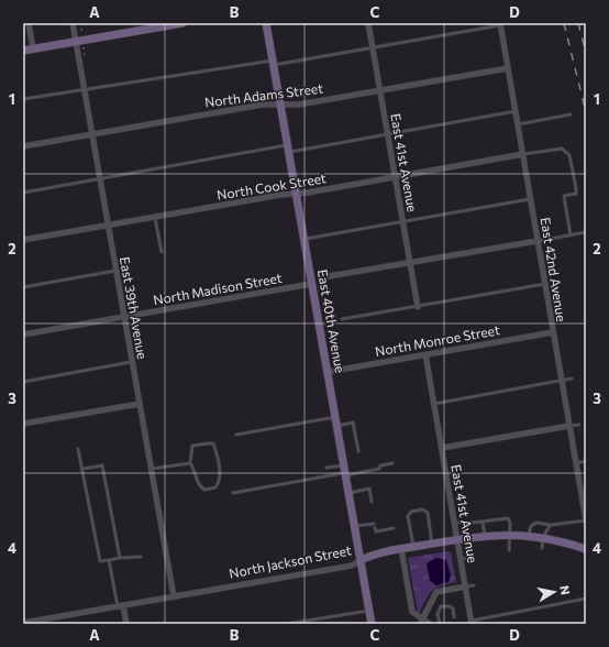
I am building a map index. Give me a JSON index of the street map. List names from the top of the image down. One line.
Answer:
{"streets":{"street":["North Adams Street","East 41st Avenue","North Cook Street","East 42nd Avenue","North Madison Street","East 39th Avenue","East 40th Avenue","North Monroe Street","North Jackson Street"]},"crossings":[["North Adams Street","East 41st Avenue"],["North Adams Street","East 42nd Avenue"],["North Adams Street","East 39th Avenue"],["North Adams Street","East 40th Avenue"],["East 41st Avenue","North Cook Street"],["East 41st Avenue","North Monroe Street"],["East 41st Avenue","North Jackson Street"],["North Cook Street","East 42nd Avenue"],["North Cook Street","East 39th Avenue"],["North Cook Street","East 40th Avenue"],["East 42nd Avenue","North Monroe Street"],["North Madison Street","East 39th Avenue"],["North Madison Street","East 40th Avenue"],["East 39th Avenue","North Jackson Street"],["East 40th Avenue","North Monroe Street"],["East 40th Avenue","North Jackson Street"]],"north":"right","grid":{"columns":["A","B","C","D"],"rows":["1","2","3","4"]}}
